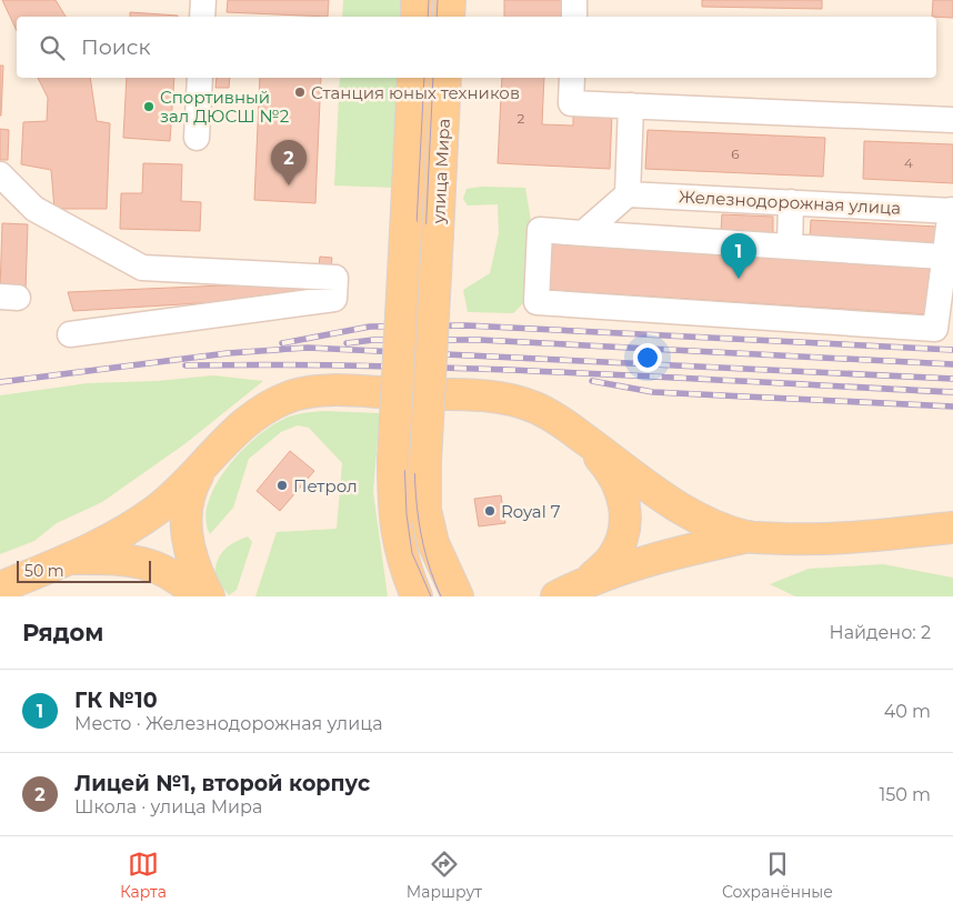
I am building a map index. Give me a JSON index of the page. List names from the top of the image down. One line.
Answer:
{"streets":{"main road":["улица Мира"],"street":["Железнодорожная улица"]},"places":["Станция юных техников","Спортивный зал ДЮСШ №2","Петрол","Royal 7"],"house_numbers":["2","6","4"],"scale_bar":"50 m","page":{"search":"Поиск","pins":["2","1"],"scale":"50 m","heading":["Рядом","Найдено: 2"],"list":[{"mark":"1","name":"ГК №10","note":"Место · Железнодорожная улица","value":"40 m"},{"mark":"2","name":"Лицей №1, второй корпус","note":"Школа · улица Мира","value":"150 m"}],"nav":["Карта","Маршрут","Сохранённые"]}}
